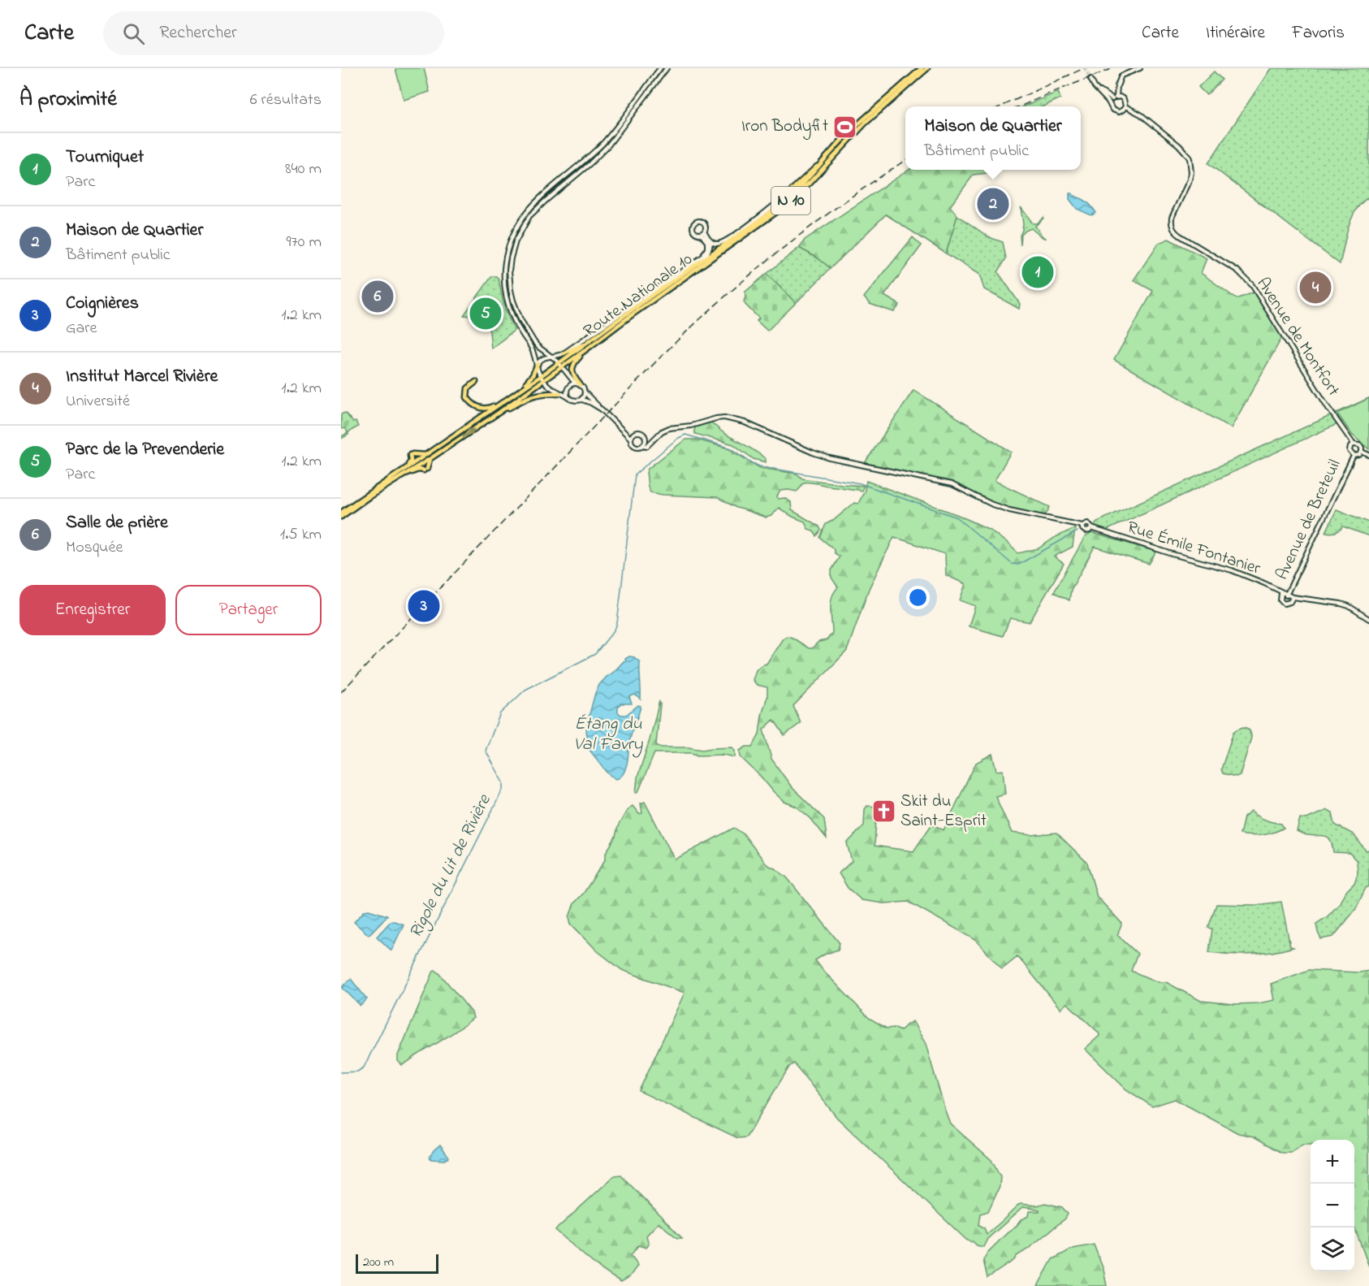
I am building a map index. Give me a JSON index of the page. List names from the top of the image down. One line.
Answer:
{"streets":{"main road":["N 10","Route Nationale 10"],"street":["Avenue de Montfort","Avenue de Breteuil","Rue Émile Fontanier"]},"crossings":[["Avenue de Montfort","Avenue de Breteuil"],["Avenue de Breteuil","Rue Émile Fontanier"]],"water":["Étang du Val Favry","Rigole du Lit de Rivière"],"places":{"sports":["Iron Bodyfit"],"church":["Skit du Saint-Esprit"]},"scale_bar":"200 m","page":{"header":"Carte","search":"Rechercher","nav":["Carte","Itinéraire","Favoris"],"heading":["À proximité","6 résultats"],"popup":["Maison de Quartier","Bâtiment public"],"list":[{"mark":"1","name":"Tourniquet","note":"Parc","value":"840 m"},{"mark":"2","name":"Maison de Quartier","note":"Bâtiment public","value":"970 m"},{"mark":"3","name":"Coignières","note":"Gare","value":"1.2 km"},{"mark":"4","name":"Institut Marcel Rivière","note":"Université","value":"1.2 km"},{"mark":"5","name":"Parc de la Prevenderie","note":"Parc","value":"1.2 km"},{"mark":"6","name":"Salle de prière","note":"Mosquée","value":"1.5 km"}],"pins":["2","1","4","6","5","3"],"buttons":["Enregistrer","Partager"],"map_buttons":["+","−"],"scale":"200 m"}}
